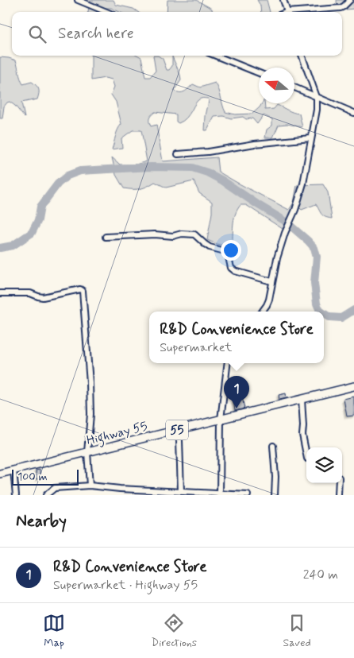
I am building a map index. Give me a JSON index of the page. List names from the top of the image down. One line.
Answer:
{"streets":{"highway":["55","Highway 55"]},"scale_bar":"100 m","north":"left","page":{"search":"Search here","popup":["R&D Convenience Store","Supermarket"],"pins":"1","scale":"100 m","heading":"Nearby","list":[{"mark":"1","name":"R&D Convenience Store","note":"Supermarket · Highway 55","value":"240 m"}],"nav":["Map","Directions","Saved"]}}
